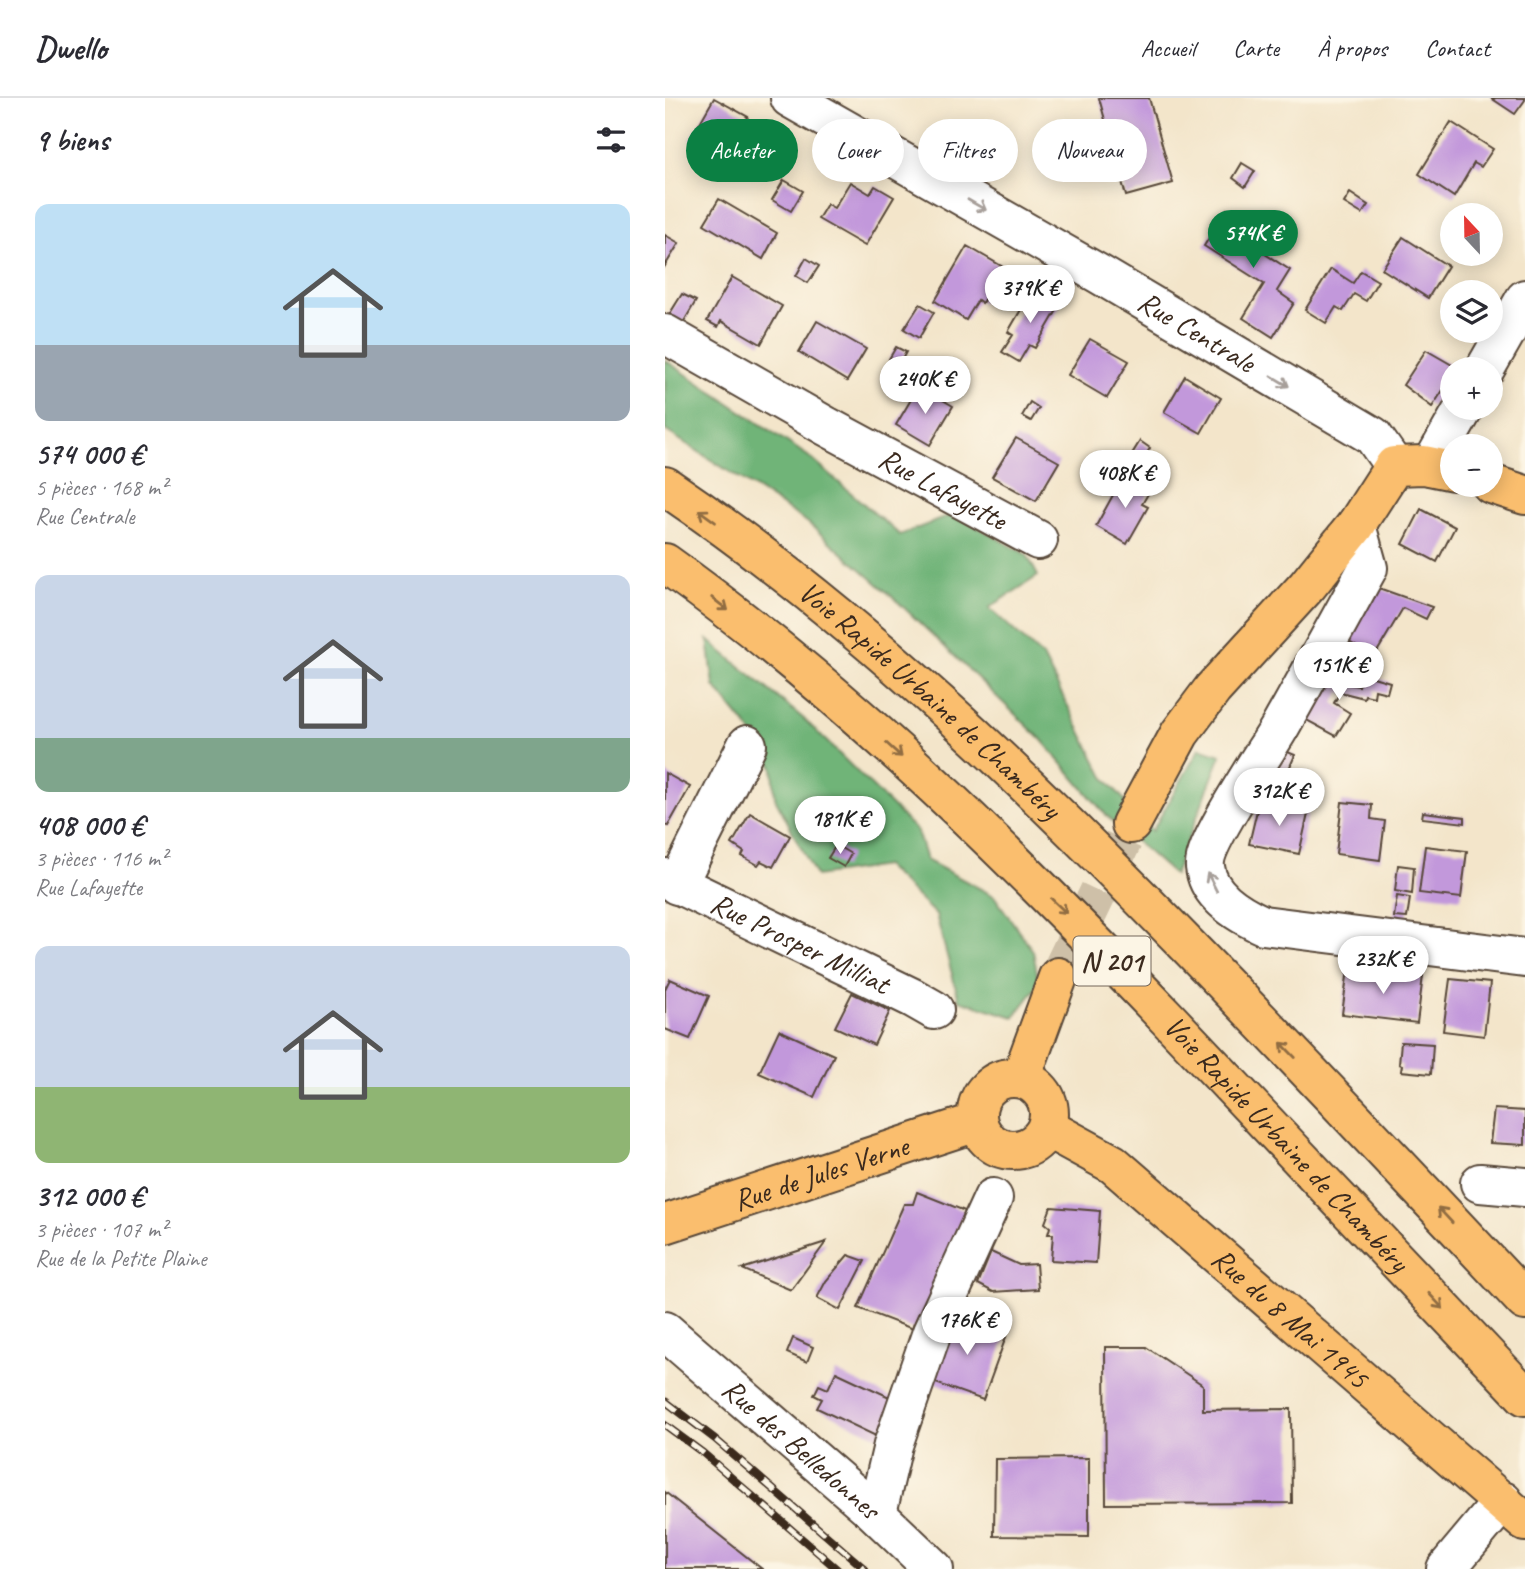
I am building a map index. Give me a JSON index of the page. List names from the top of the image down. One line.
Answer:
{"streets":{"main road":["Voie Rapide Urbaine de Chambéry","N 201","Rue de Jules Verne","Rue du 8 Mai 1945"],"street":["Rue Centrale","Rue Lafayette","Rue Prosper Milliat","Rue des Belledonnes"]},"crossings":[["Rue de Jules Verne","Rue du 8 Mai 1945"]],"one_way":["Rue Centrale"],"north":"top","page":{"header":"Dwello","nav":["Accueil","Carte","À propos","Contact"],"heading":"9 biens","chip":["Acheter","Louer","Filtres","Nouveau"],"list":[{"name":"574 000 €","note":"5 pièces · 168 m² · Rue Centrale"},{"name":"408 000 €","note":"3 pièces · 116 m² · Rue Lafayette"},{"name":"312 000 €","note":"3 pièces · 107 m² · Rue de la Petite Plaine"}],"map_buttons":["+","−"],"price":["574K €","379K €","240K €","408K €","151K €","312K €","181K €","232K €","176K €"]}}
